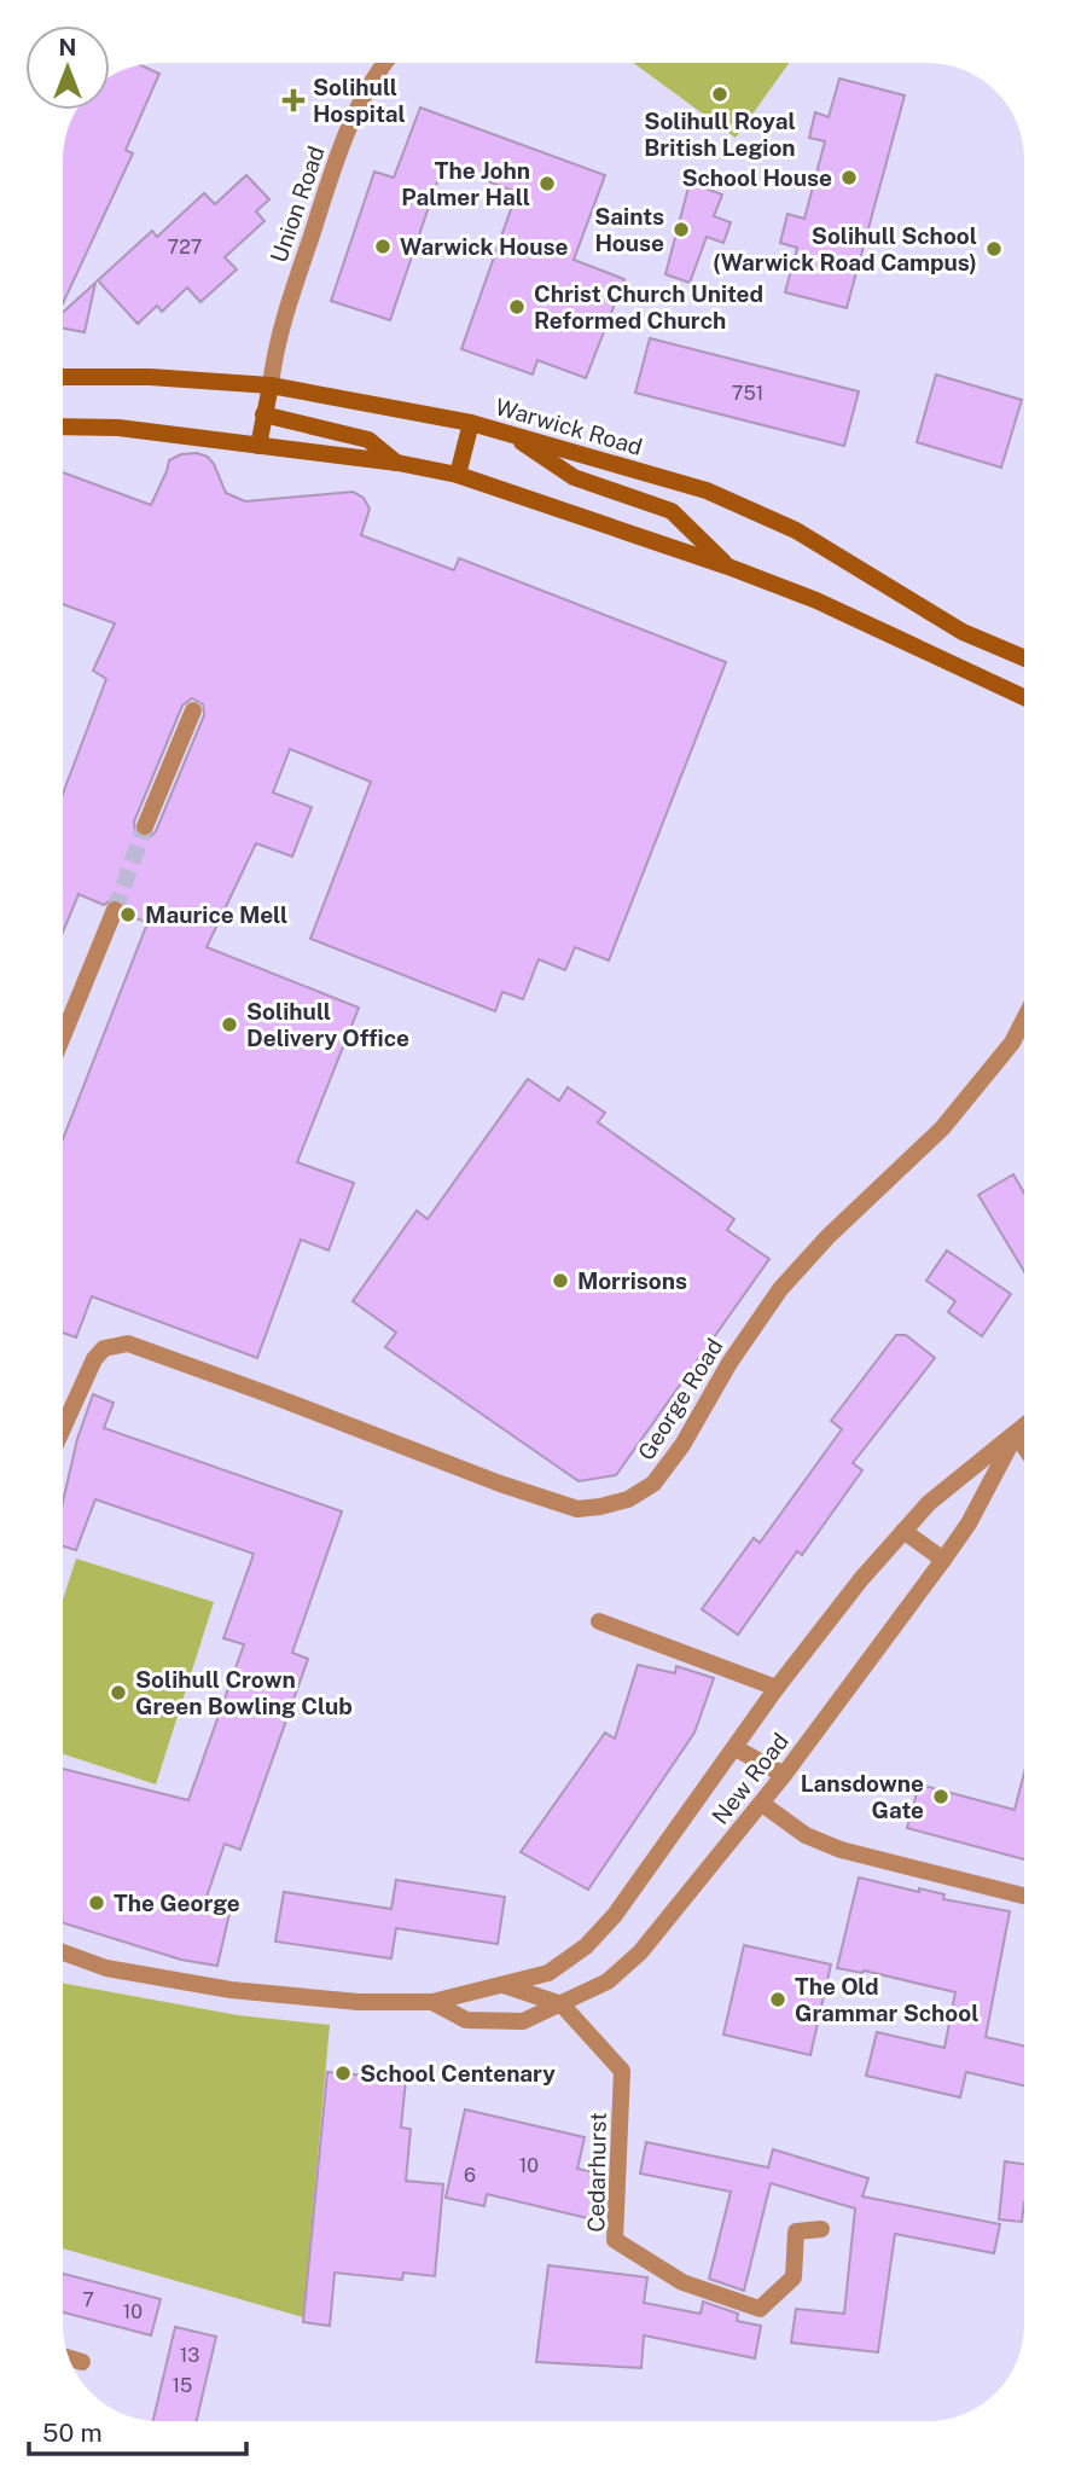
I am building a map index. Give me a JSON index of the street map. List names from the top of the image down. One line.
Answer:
{"streets":{"main road":["Warwick Road"],"street":["Union Road","George Road","New Road","Cedarhurst"]},"crossings":[["Union Road","Warwick Road"],["New Road","Cedarhurst"]],"places":{"other":["Solihull Royal British Legion","School House","The John Palmer Hall","Saints House","Warwick House","Solihull School (Warwick Road Campus)","Christ Church United Reformed Church","Maurice Mell","Solihull Delivery Office","Morrisons","Solihull Crown Green Bowling Club","Lansdowne Gate","The George","The Old Grammar School","School Centenary"],"health":["Solihull Hospital"]},"house_numbers":["727","751","10","6","7","10","13","15"],"scale_bar":"50 m","north":"top"}
